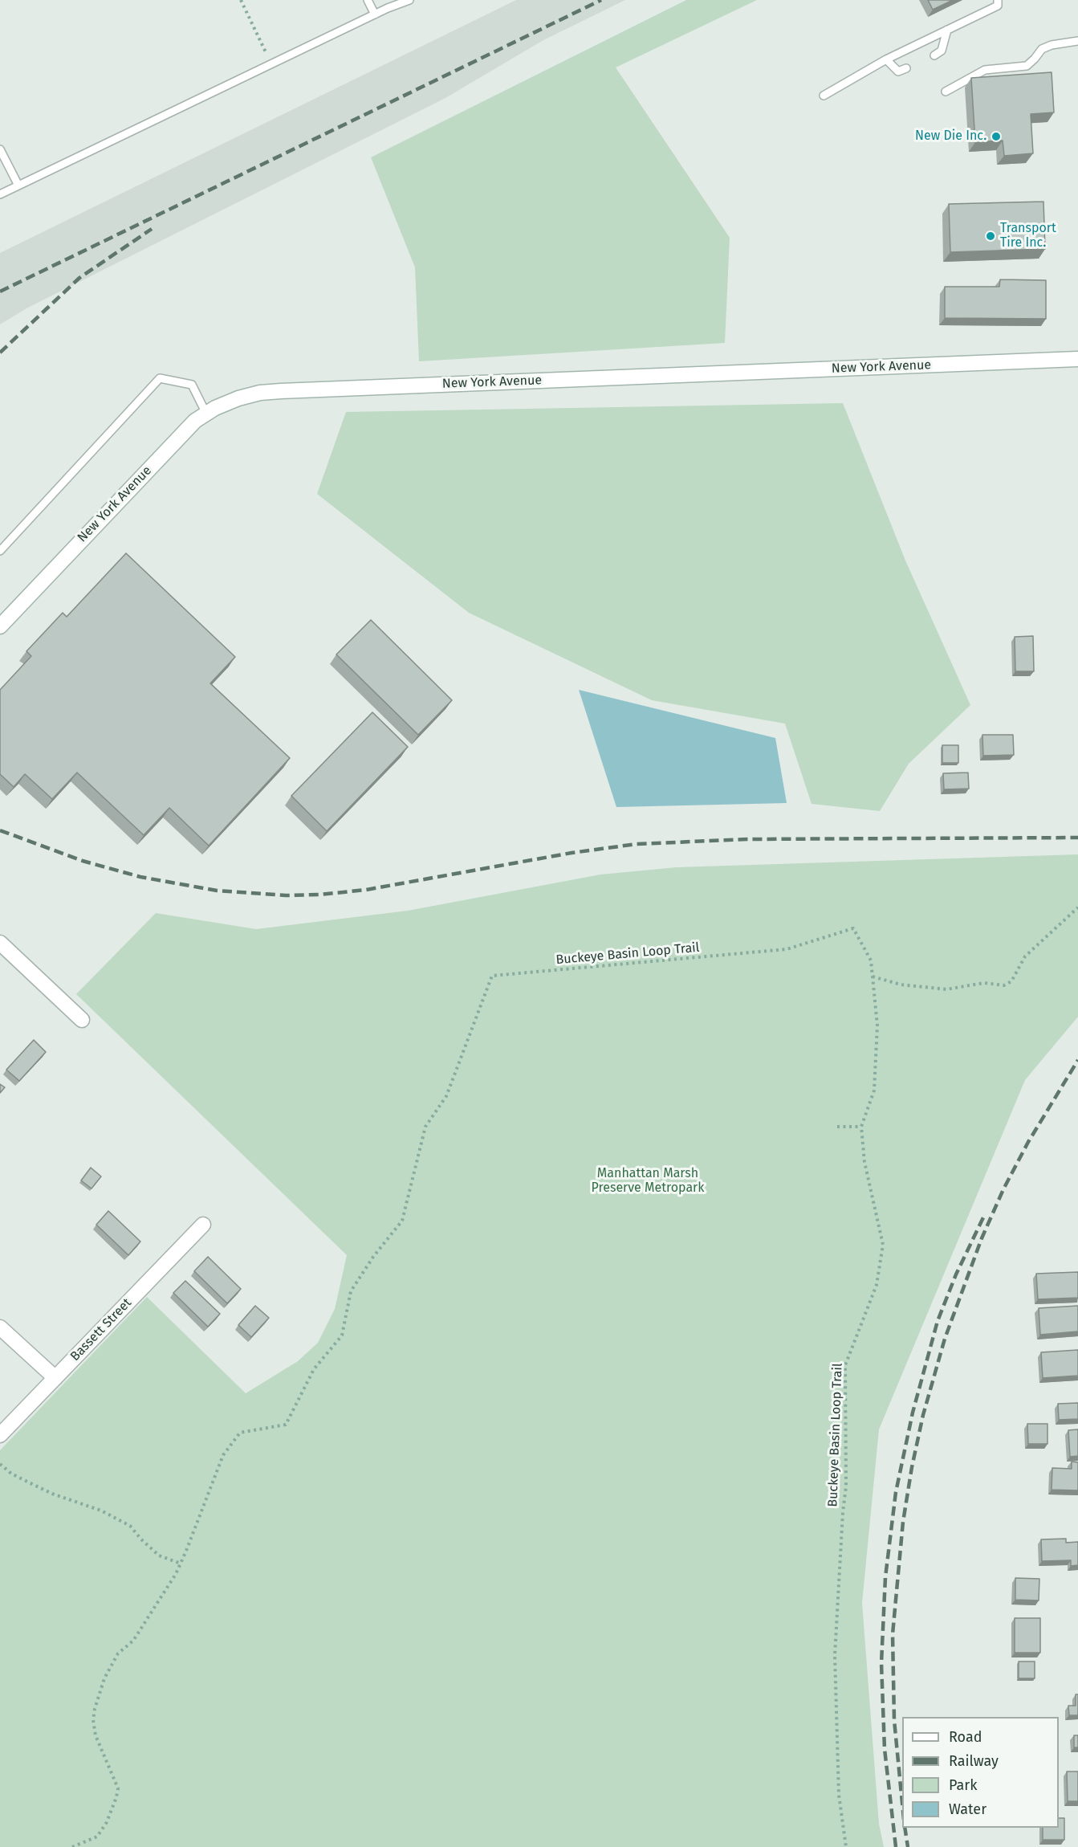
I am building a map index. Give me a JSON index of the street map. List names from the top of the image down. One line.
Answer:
{"streets":{"street":["New York Avenue","Bassett Street"],"path":["Buckeye Basin Loop Trail"]},"parks":["Manhattan Marsh Preserve Metropark"],"places":["New Die Inc.","Transport Tire Inc."],"legend":["Road","Railway","Park","Water"]}
